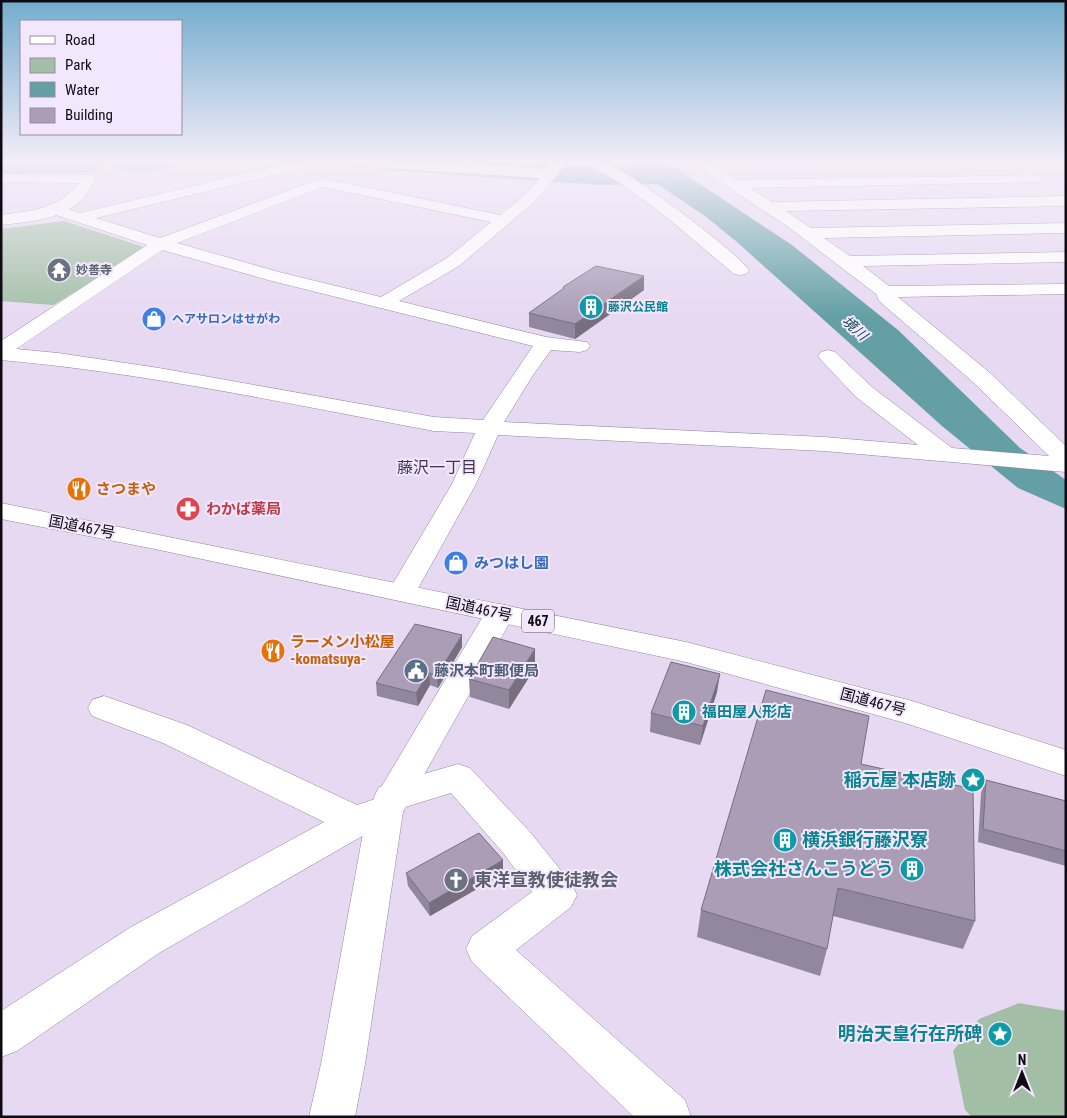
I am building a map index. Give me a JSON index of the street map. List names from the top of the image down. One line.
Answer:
{"streets":{"main road":["国道467号","467"]},"districts":["藤沢一丁目"],"water":["境川"],"places":{"temple":["妙善寺"],"building":["藤沢公民館","福田屋人形店","横浜銀行藤沢寮","株式会社さんこうどう"],"shop":["ヘアサロンはせがわ","みつはし園"],"restaurant":["さつまや","ラーメン小松屋 -komatsuya-"],"pharmacy":["わかば薬局"],"public building":["藤沢本町郵便局"],"place":["稲元屋 本店跡","明治天皇行在所碑"],"church":["東洋宣教使徒教会"]},"legend":["Road","Park","Water","Building"],"north":"top"}
